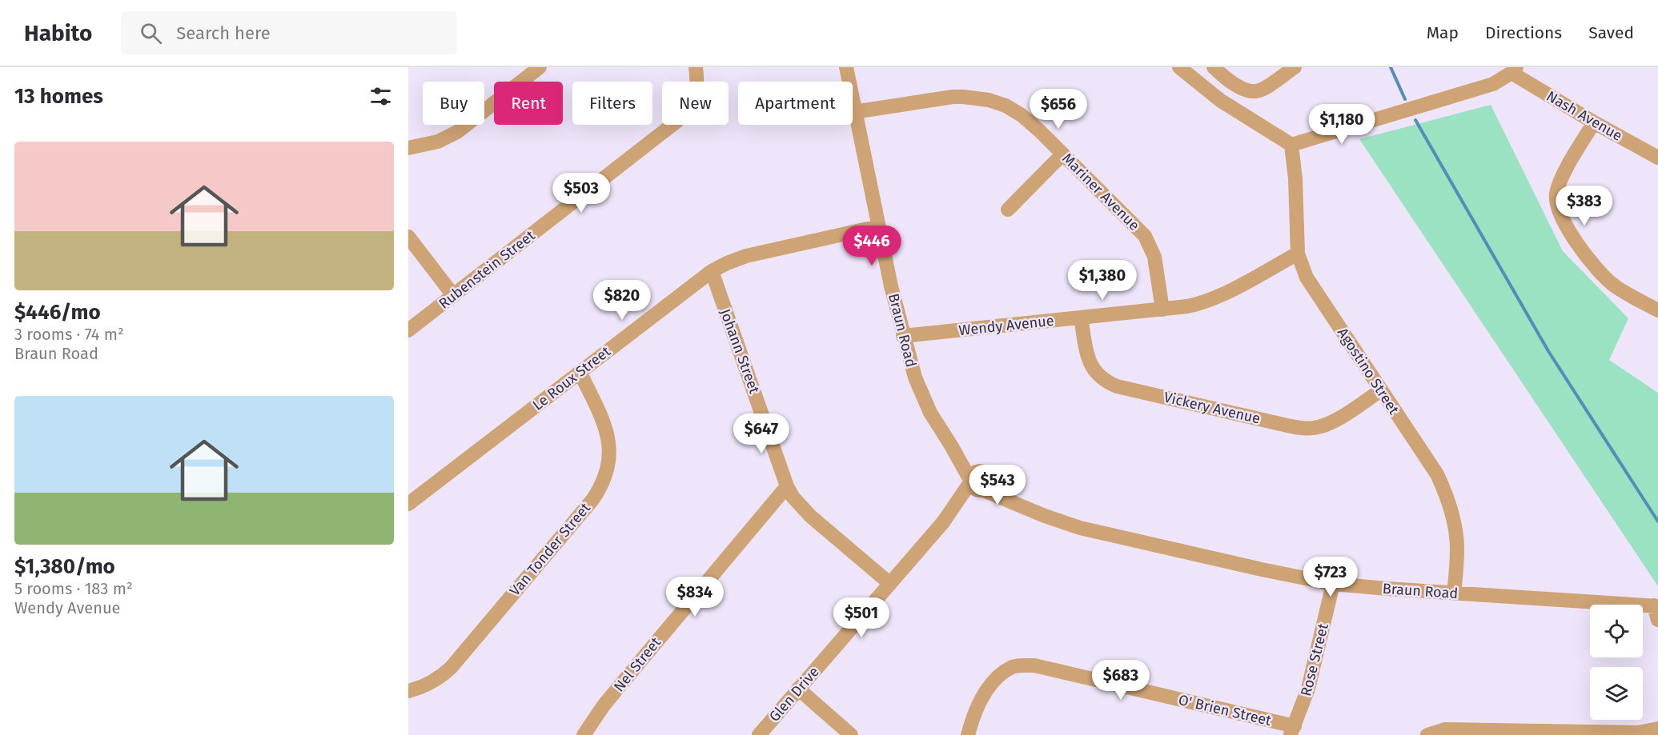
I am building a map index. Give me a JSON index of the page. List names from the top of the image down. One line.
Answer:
{"streets":{"street":["Nash Avenue","Mariner Avenue","Rubenstein Street","Wendy Avenue","Braun Road","Johann Street","Agostino Street","Le Roux Street","Vickery Avenue","Van Tonder Street","Rose Street","Nel Street","Glen Drive","O' Brien Street"]},"crossings":[["Mariner Avenue","Wendy Avenue"],["Mariner Avenue","Braun Road"],["Wendy Avenue","Braun Road"],["Wendy Avenue","Agostino Street"],["Wendy Avenue","Vickery Avenue"],["Braun Road","Agostino Street"],["Braun Road","Le Roux Street"],["Braun Road","Rose Street"],["Braun Road","Glen Drive"],["Johann Street","Le Roux Street"],["Johann Street","Nel Street"],["Johann Street","Glen Drive"],["Agostino Street","Vickery Avenue"],["Le Roux Street","Van Tonder Street"],["Rose Street","O' Brien Street"]],"page":{"header":"Habito","search":"Search here","nav":["Map","Directions","Saved"],"heading":"13 homes","chip":["Buy","Rent","Filters","New","Apartment"],"price":["$656","$1,180","$503","$383","$446","$1,380","$820","$647","$543","$723","$834","$501","$683"],"list":[{"name":"$446/mo","note":"3 rooms · 74 m² · Braun Road"},{"name":"$1,380/mo","note":"5 rooms · 183 m² · Wendy Avenue"}]}}
